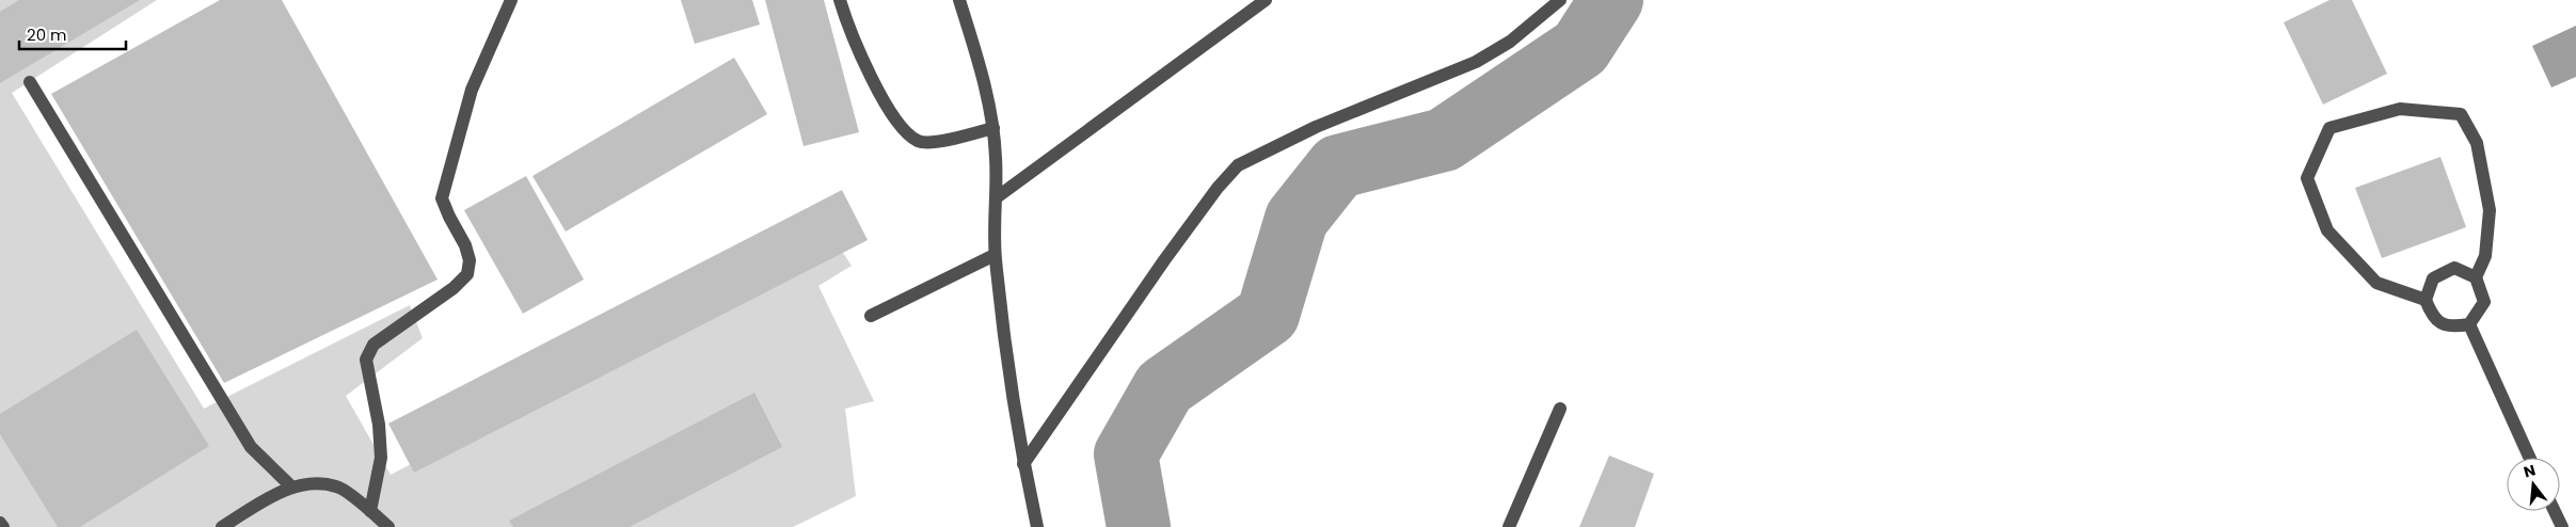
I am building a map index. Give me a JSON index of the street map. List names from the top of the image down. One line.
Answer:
{"scale_bar":"20 m","north":"top"}
